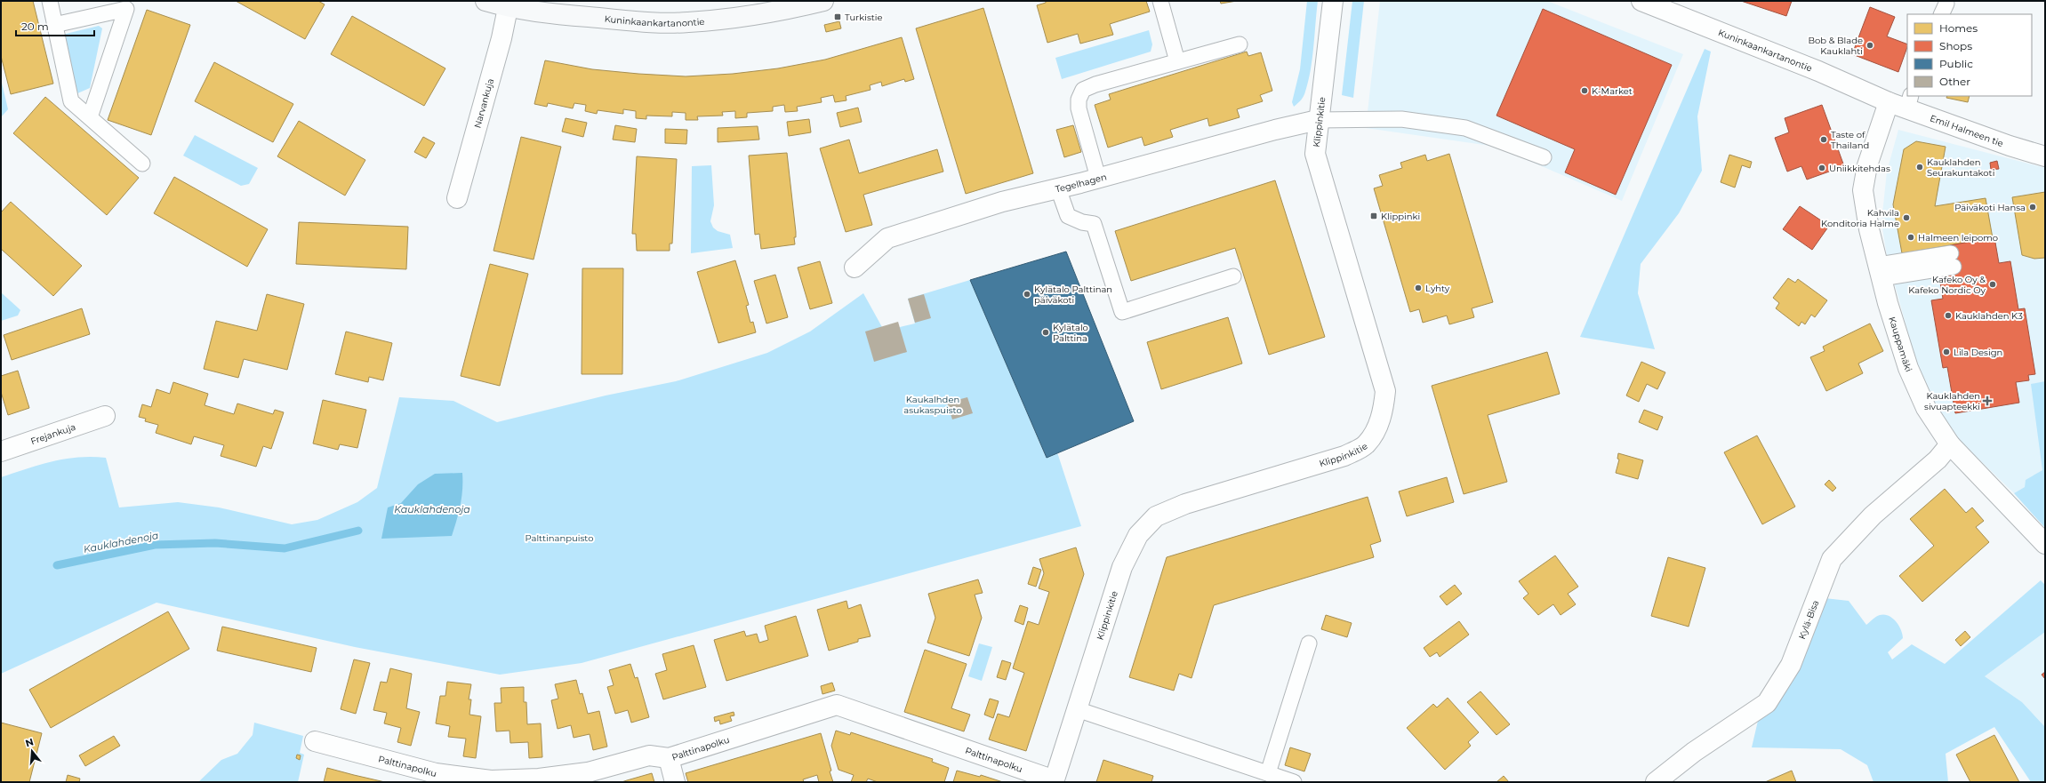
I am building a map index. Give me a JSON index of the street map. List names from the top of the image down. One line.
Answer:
{"streets":{"street":["Kuninkaankartanontie","Narvankuja","Klippinkitie","Emil Halmeen tie","Tegelhagen","Kauppamäki","Frejankuja","Kylä-Bisa","Palttinapolku"]},"crossings":[["Kuninkaankartanontie","Narvankuja"],["Kuninkaankartanontie","Emil Halmeen tie"],["Kuninkaankartanontie","Kauppamäki"],["Klippinkitie","Tegelhagen"],["Klippinkitie","Palttinapolku"],["Emil Halmeen tie","Kauppamäki"],["Kauppamäki","Kylä-Bisa"]],"water":["Kauklahdenoja"],"parks":["Kaukalhden asukaspuisto","Palttinanpuisto"],"places":{"transit":["Turkistie","Klippinki"],"other":["Bob & Blade Kauklahti","K-Market","Taste of Thailand","Kauklahden Seurakuntakoti","Uniikkitehdas","Päiväkoti Hansa","Kahvila Konditoria Halme","Halmeen leipomo","Kafeko Oy & Kafeko Nordic Oy","Lyhty","Kylätalo Palttinan päiväkoti","Kauklahden K3","Kylätalo Palttina","Lila Design"],"health":["Kauklahden sivuapteekki"]},"legend":["Homes","Shops","Public","Other"],"scale_bar":"20 m","north":"top"}
